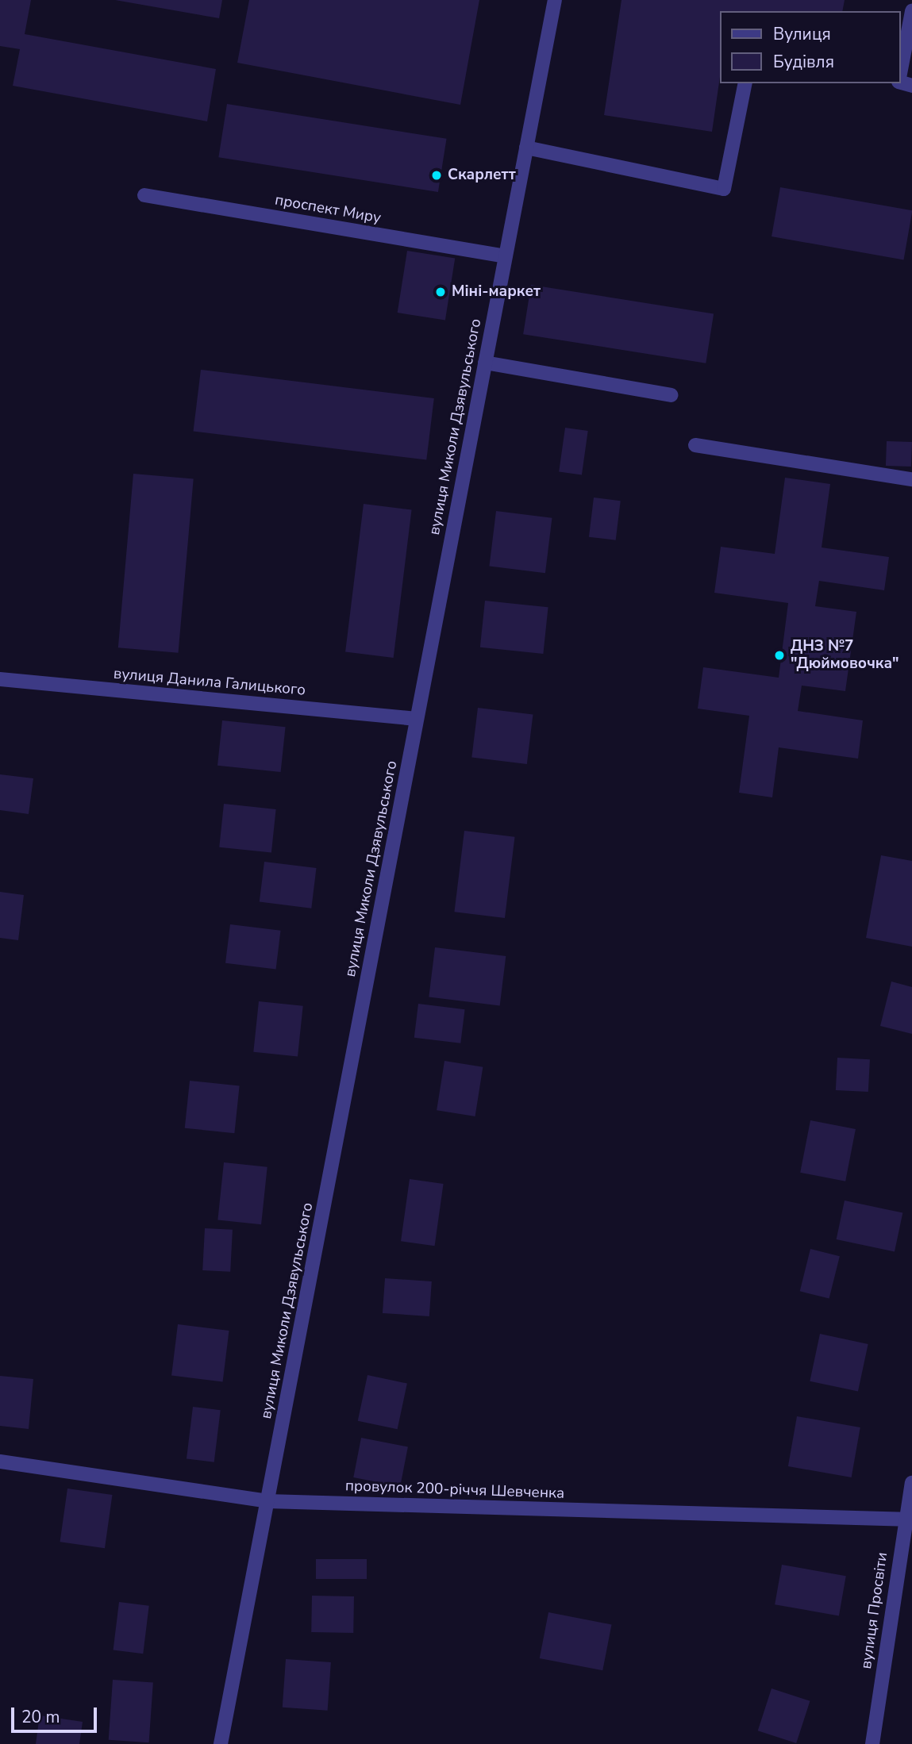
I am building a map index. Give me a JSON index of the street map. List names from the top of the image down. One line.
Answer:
{"streets":{"street":["проспект Миру","вулиця Миколи Дзявульського","вулиця Данила Галицького","провулок 200-річчя Шевченка","вулиця Просвіти"]},"crossings":[["проспект Миру","вулиця Миколи Дзявульського"],["вулиця Миколи Дзявульського","вулиця Данила Галицького"],["вулиця Миколи Дзявульського","провулок 200-річчя Шевченка"],["провулок 200-річчя Шевченка","вулиця Просвіти"]],"places":["Скарлетт","Міні-маркет","ДНЗ №7 \"Дюймовочка\""],"legend":["Вулиця","Будівля"],"scale_bar":"20 m"}
